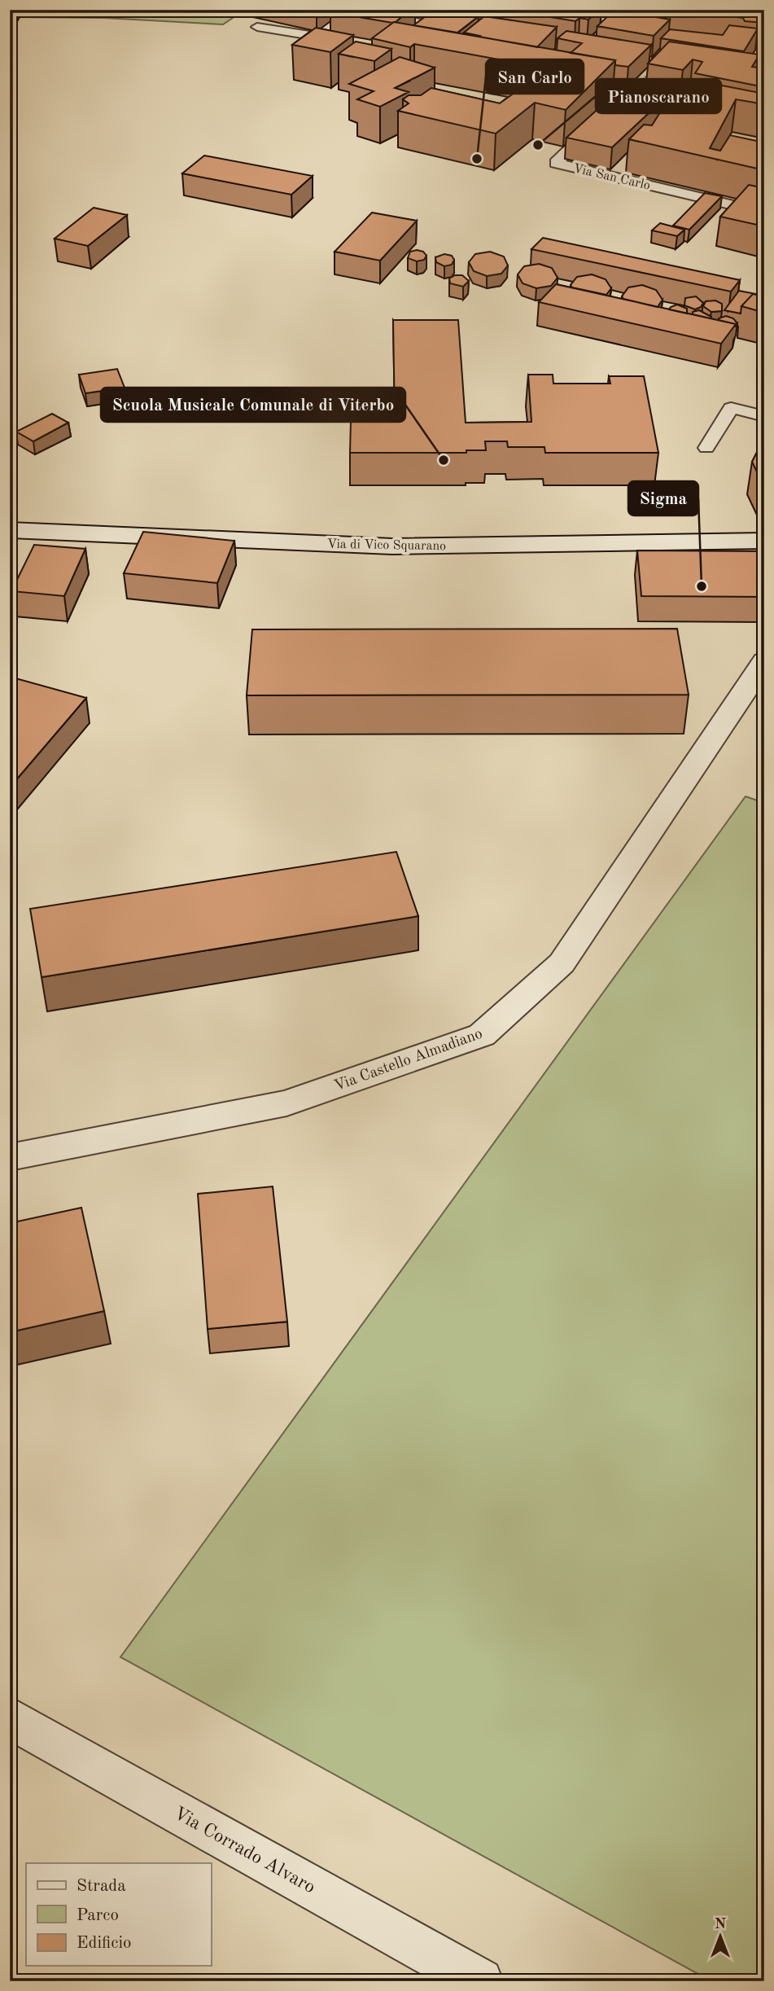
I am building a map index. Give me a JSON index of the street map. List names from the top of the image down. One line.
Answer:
{"streets":{"street":["Via di Vico Squarano","Via Castello Almadiano","Via Corrado Alvaro"],"lane":["Via San Carlo"]},"places":["Pianoscarano","San Carlo","Scuola Musicale Comunale di Viterbo","Sigma"],"legend":["Strada","Parco","Edificio"],"north":"top"}
